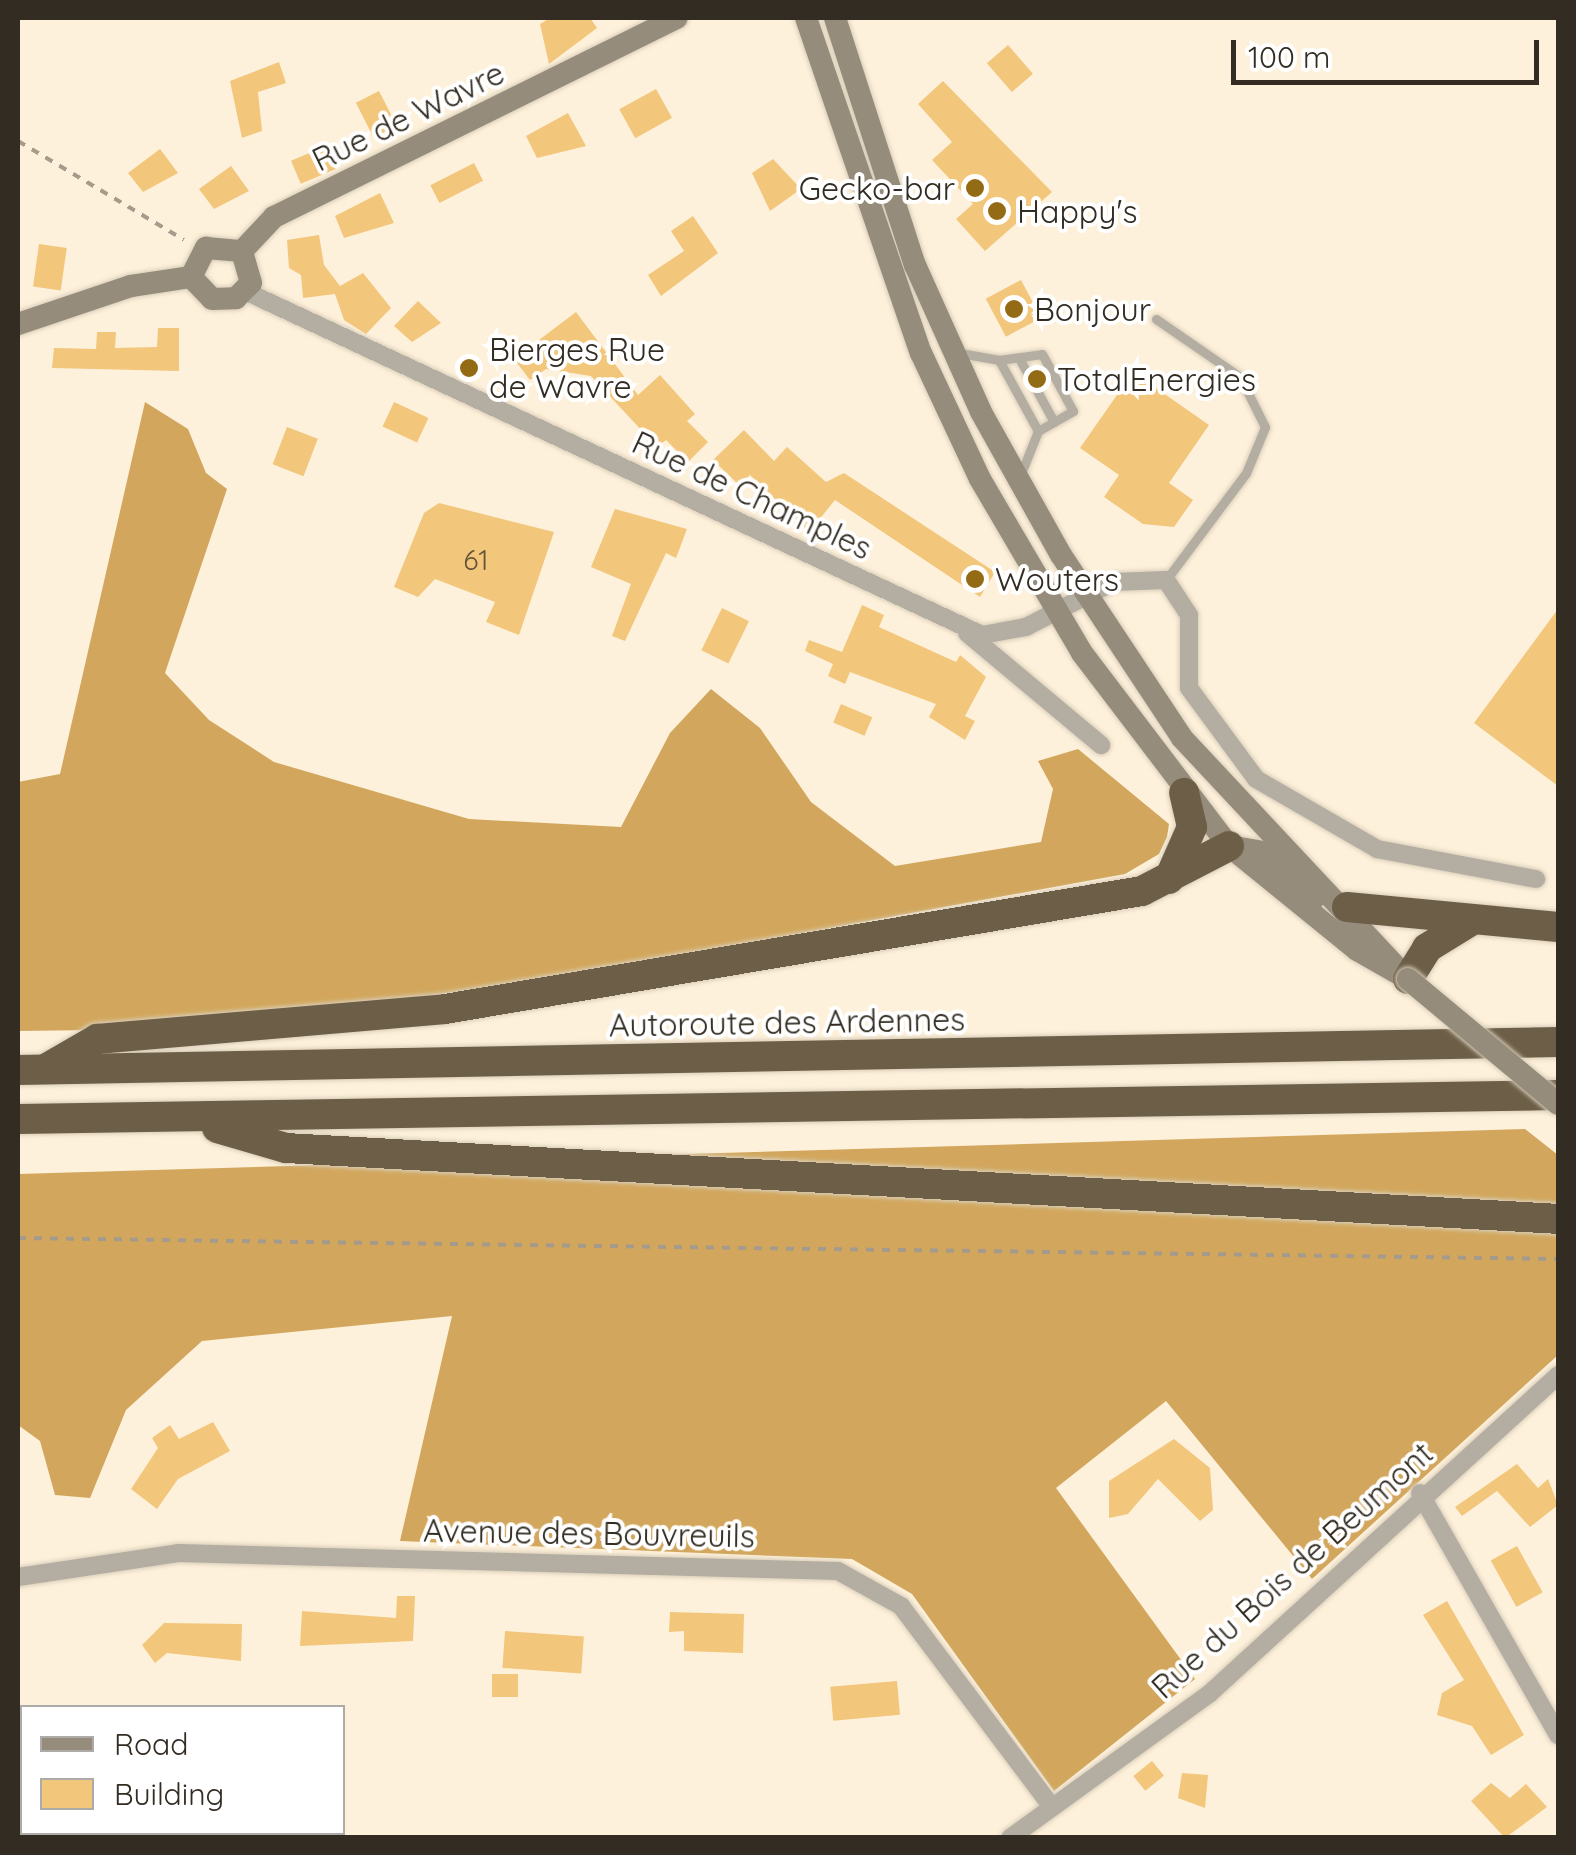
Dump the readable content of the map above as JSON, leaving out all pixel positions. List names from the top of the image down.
{
  "streets": {
    "highway": ["Autoroute des Ardennes"],
    "main road": ["Rue de Wavre", "Rue de Champles"],
    "street": ["Avenue des Bouvreuils", "Rue du Bois de Beumont"]
  },
  "crossings": [
    ["Rue de Wavre", "Rue de Champles"],
    ["Avenue des Bouvreuils", "Rue du Bois de Beumont"]
  ],
  "places": [
    "Gecko-bar",
    "Happy's",
    "Bonjour",
    "Bierges Rue de Wavre",
    "TotalEnergies",
    "Wouters"
  ],
  "house_numbers": ["61"],
  "legend": ["Road", "Building"],
  "scale_bar": "100 m"
}
